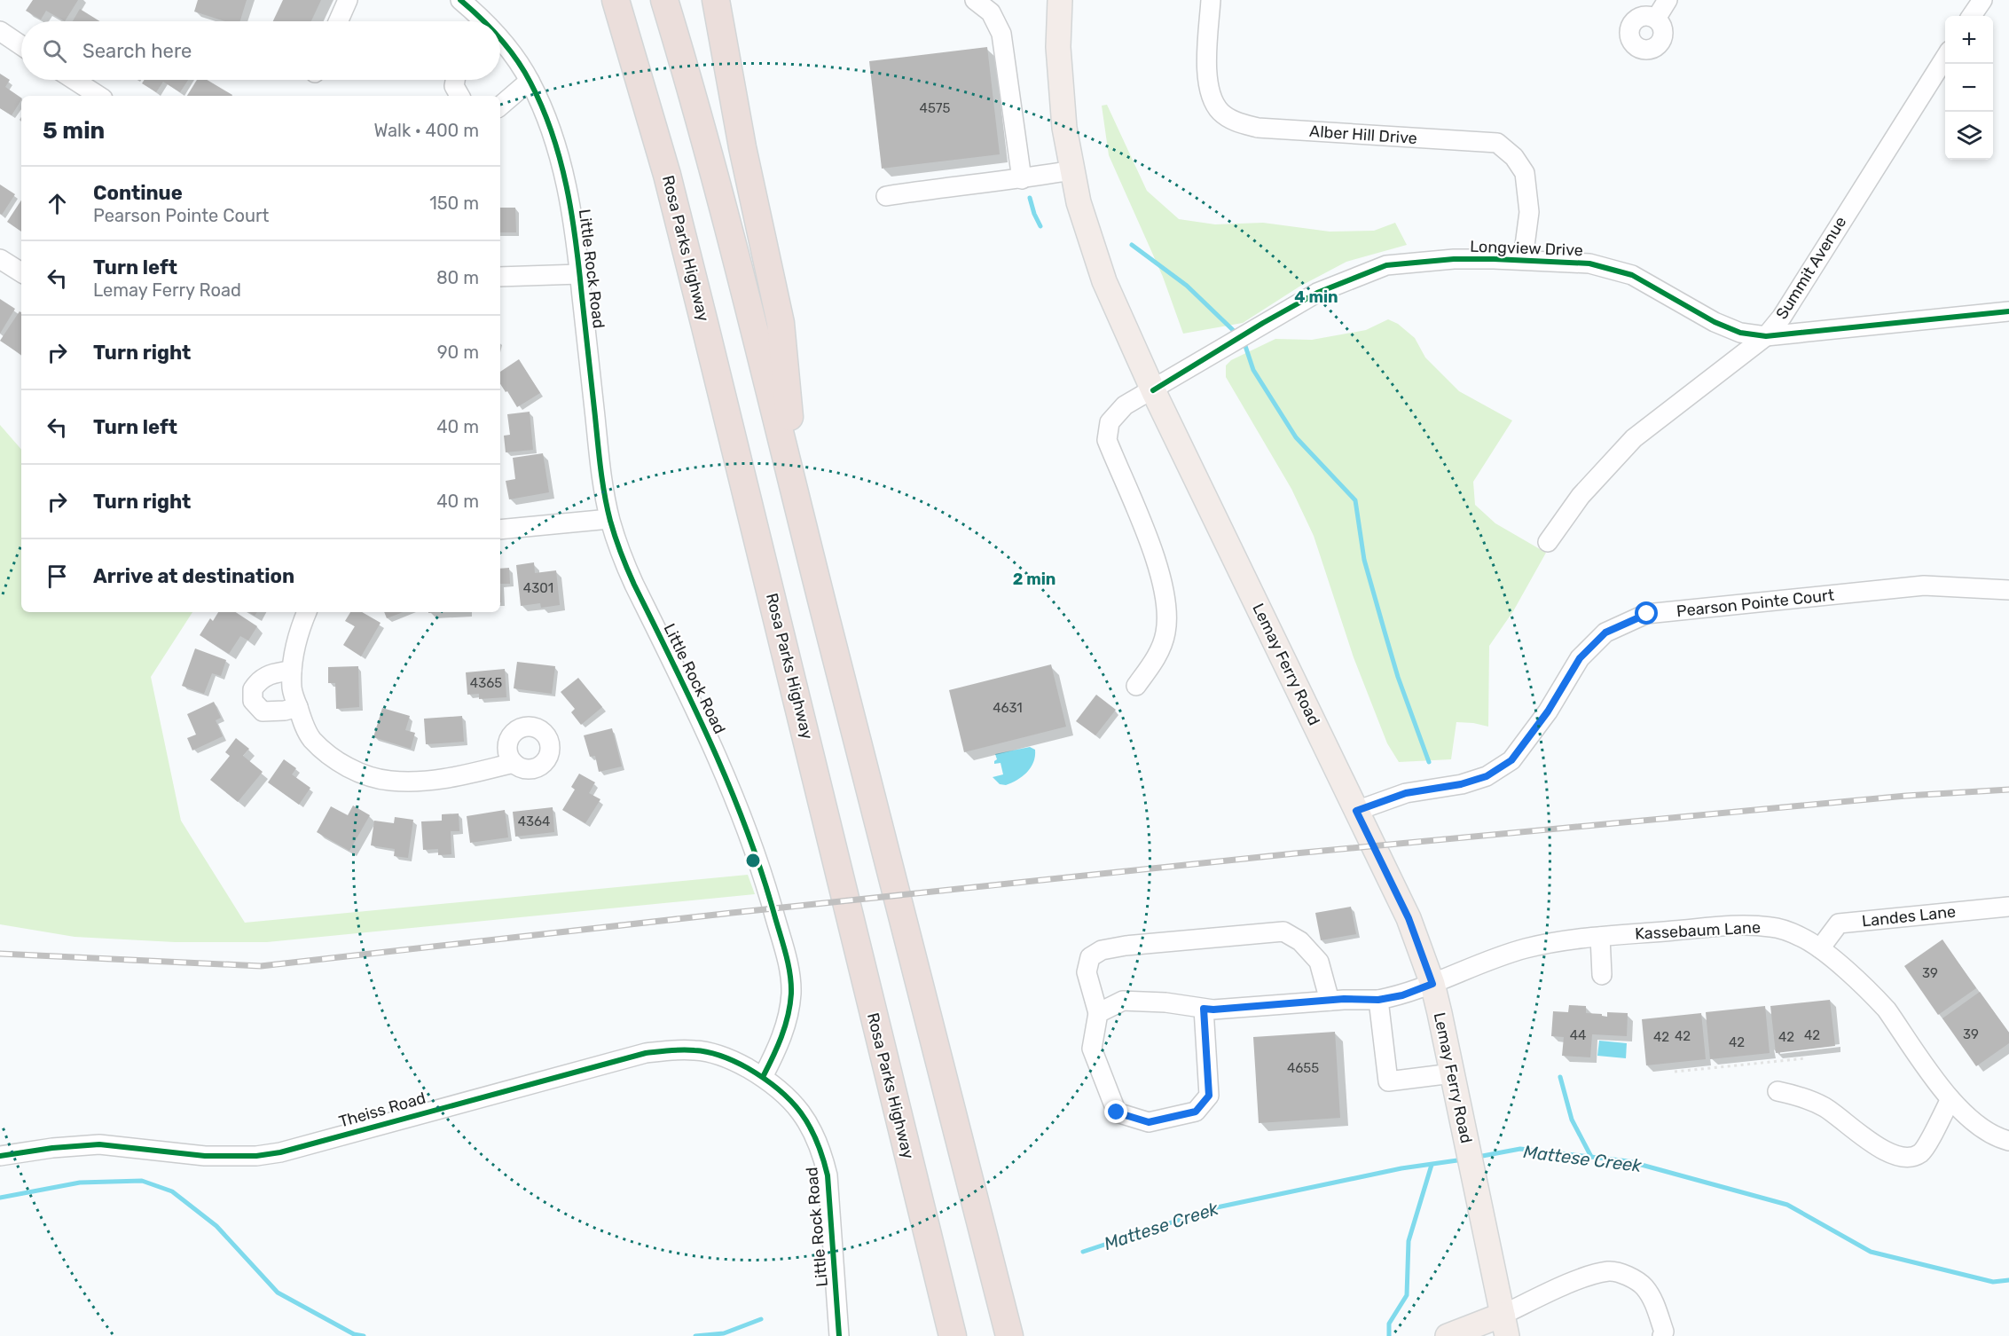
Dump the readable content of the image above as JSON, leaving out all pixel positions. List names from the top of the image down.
{
  "streets": {
    "highway": ["Rosa Parks Highway"],
    "main road": ["Lemay Ferry Road"],
    "street": [
      "Alber Hill Drive",
      "Longview Drive",
      "Summit Avenue",
      "Little Rock Road",
      "Pearson Pointe Court",
      "Landes Lane",
      "Kassebaum Lane",
      "Theiss Road"
    ]
  },
  "crossings": [
    ["Alber Hill Drive", "Longview Drive"],
    ["Longview Drive", "Summit Avenue"],
    ["Longview Drive", "Lemay Ferry Road"],
    ["Little Rock Road", "Theiss Road"],
    ["Pearson Pointe Court", "Lemay Ferry Road"],
    ["Lemay Ferry Road", "Kassebaum Lane"],
    ["Landes Lane", "Kassebaum Lane"]
  ],
  "water": ["Mattese Creek"],
  "house_numbers": [
    "4575",
    "4301",
    "4365",
    "4631",
    "4364",
    "39",
    "39",
    "44",
    "42",
    "42",
    "42",
    "42",
    "42",
    "4655"
  ],
  "page": {
    "map_buttons": ["+", "−"],
    "search": "Search here",
    "heading": ["5 min", "Walk · 400 m"],
    "list": [
      ["Continue", "Pearson Pointe Court", "150 m"],
      ["Turn left", "Lemay Ferry Road", "80 m"],
      ["Turn right", "90 m"],
      ["Turn left", "40 m"],
      ["Turn right", "40 m"],
      "Arrive at destination"
    ]
  },
  "rings": ["4 min", "2 min"]
}
